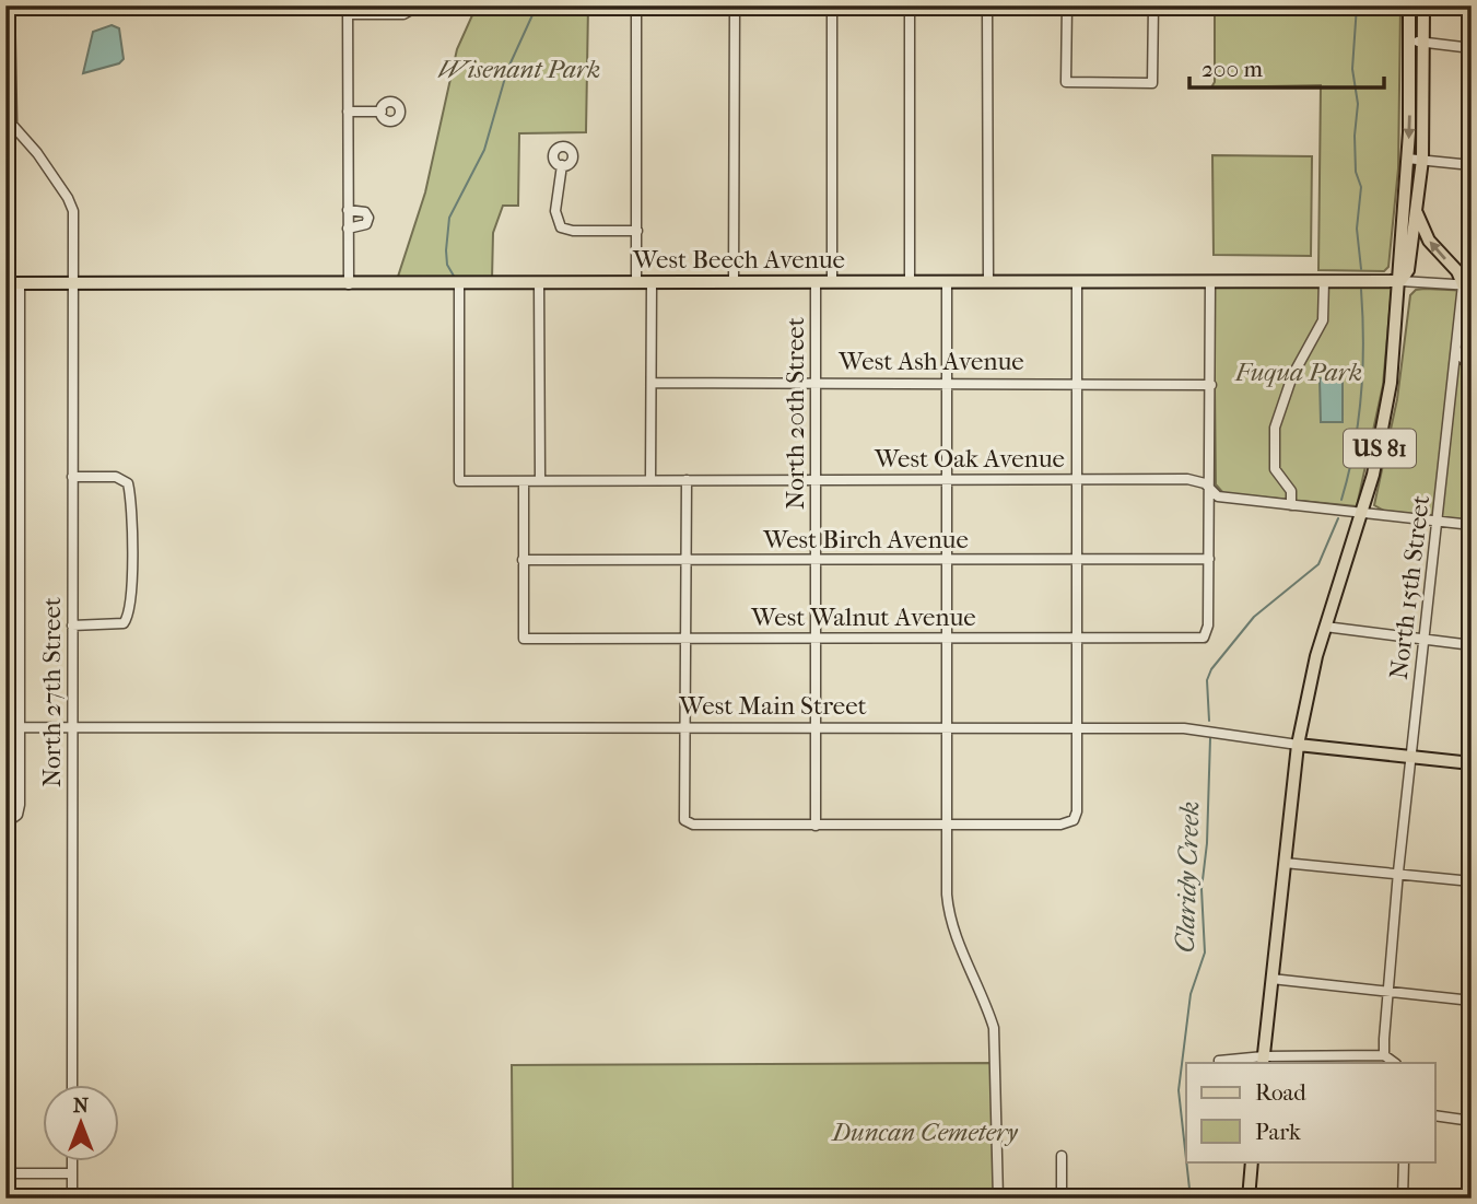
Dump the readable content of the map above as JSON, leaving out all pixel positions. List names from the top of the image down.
{
  "streets": {
    "main road": ["West Beech Avenue", "US 81", "West Main Street"],
    "street": [
      "West Ash Avenue",
      "North 20th Street",
      "West Oak Avenue",
      "West Birch Avenue",
      "North 15th Street",
      "West Walnut Avenue",
      "North 27th Street"
    ]
  },
  "crossings": [
    ["West Beech Avenue", "North 20th Street"],
    ["West Beech Avenue", "US 81"],
    ["West Beech Avenue", "West Oak Avenue"],
    ["West Beech Avenue", "North 15th Street"],
    ["West Beech Avenue", "North 27th Street"],
    ["West Ash Avenue", "North 20th Street"],
    ["North 20th Street", "West Oak Avenue"],
    ["North 20th Street", "West Birch Avenue"],
    ["North 20th Street", "West Walnut Avenue"],
    ["North 20th Street", "West Main Street"],
    ["US 81", "West Oak Avenue"],
    ["US 81", "West Main Street"],
    ["West Oak Avenue", "North 15th Street"],
    ["West Birch Avenue", "West Walnut Avenue"],
    ["North 15th Street", "West Main Street"],
    ["North 27th Street", "West Main Street"]
  ],
  "water": ["Claridy Creek"],
  "parks": ["Wisenant Park", "Fuqua Park", "Duncan Cemetery"],
  "legend": ["Road", "Park"],
  "scale_bar": "200 m",
  "north": "top"
}
